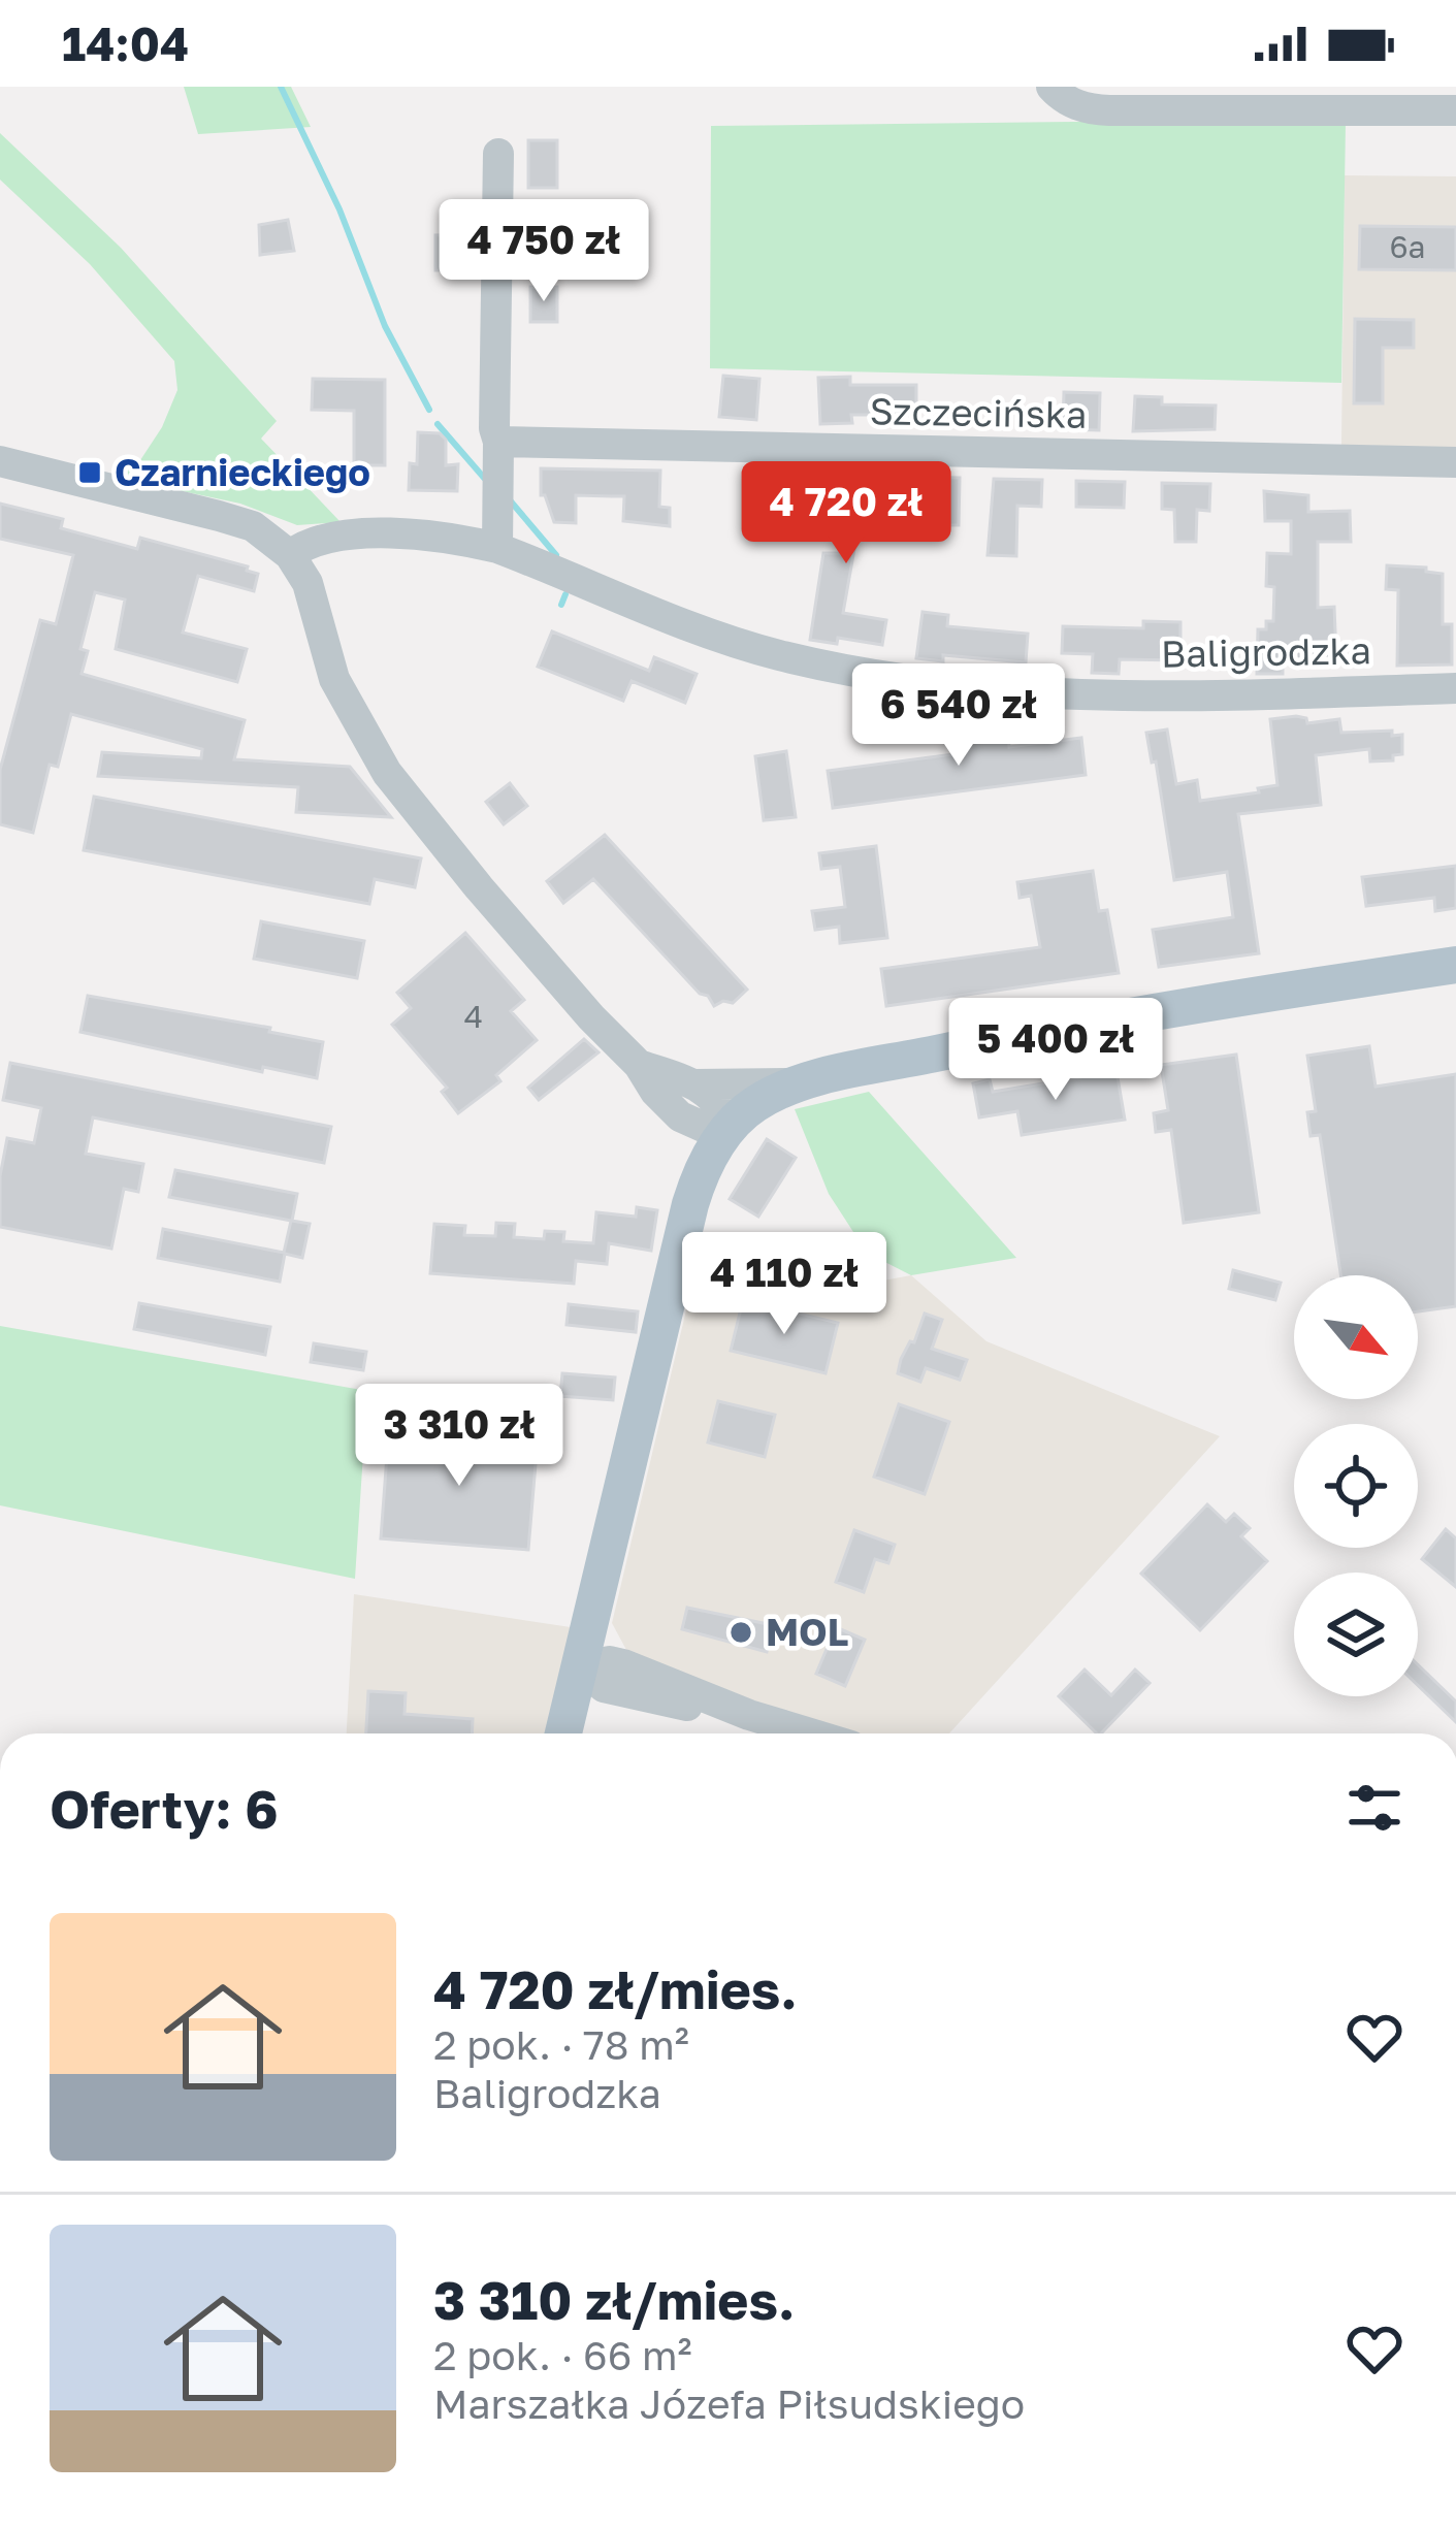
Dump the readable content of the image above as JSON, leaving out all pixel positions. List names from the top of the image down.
{
  "streets": {
    "street": ["Szczecińska", "Baligrodzka"]
  },
  "places": {
    "transit": ["Czarnieckiego"],
    "other": ["MOL"]
  },
  "house_numbers": ["6a", "4"],
  "north": "bottom right",
  "page": {
    "status": "14:04",
    "price": [
      "4 750 zł",
      "4 720 zł",
      "6 540 zł",
      "5 400 zł",
      "4 110 zł",
      "3 310 zł"
    ],
    "heading": "Oferty: 6",
    "list": [
      {
        "name": "4 720 zł/mies.",
        "note": "2 pok. · 78 m² · Baligrodzka"
      },
      {
        "name": "3 310 zł/mies.",
        "note": "2 pok. · 66 m² · Marszałka Józefa Piłsudskiego"
      }
    ]
  }
}
